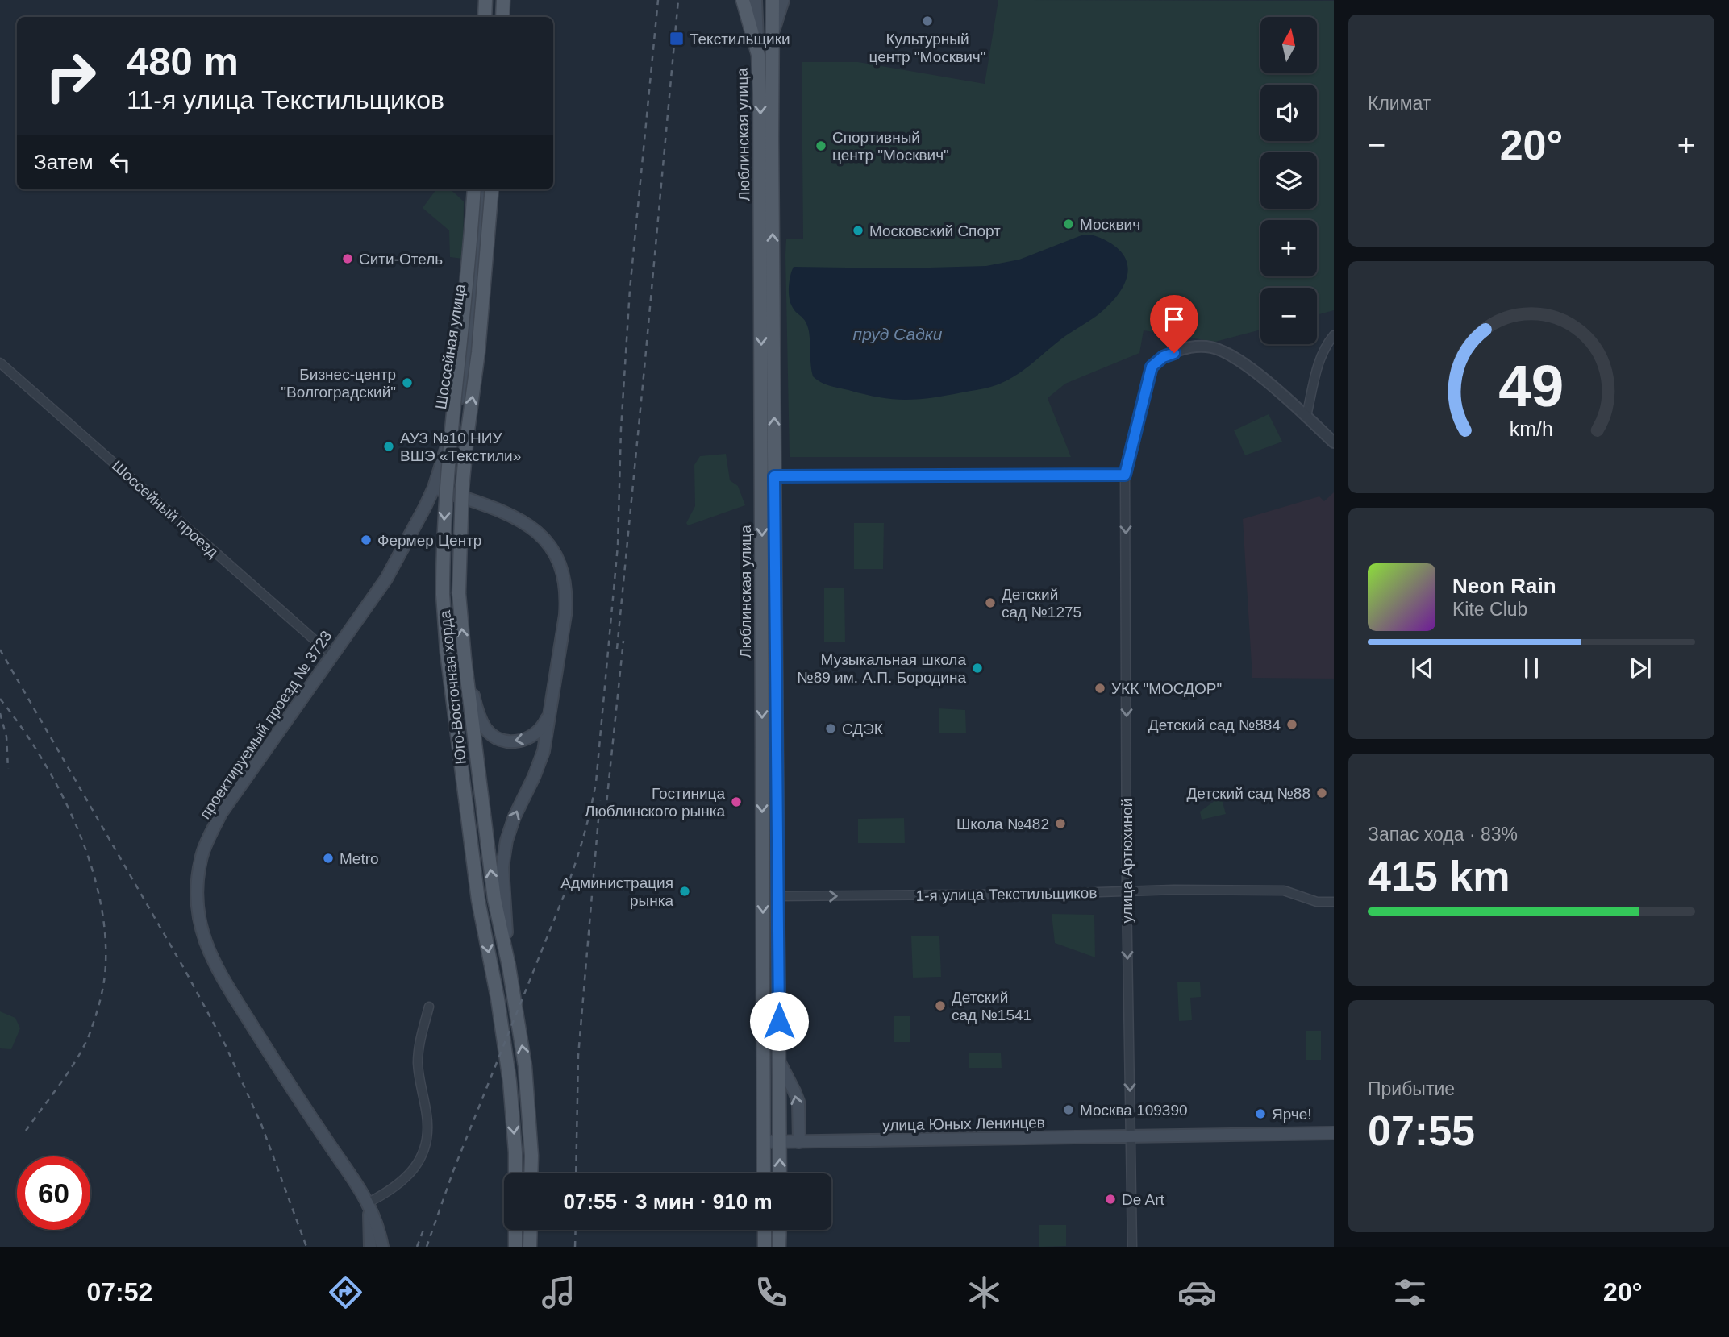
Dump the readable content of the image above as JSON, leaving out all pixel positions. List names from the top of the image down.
{
  "streets": {
    "main road": [
      "Люблинская улица",
      "Шоссейная улица",
      "Юго-Восточная хорда",
      "проектируемый проезд № 3723",
      "улица Юных Ленинцев"
    ],
    "street": ["Шоссейный проезд", "улица Артюхиной", "1-я улица Текстильщиков"]
  },
  "crossings": [
    ["Люблинская улица", "1-я улица Текстильщиков"],
    ["Люблинская улица", "улица Юных Ленинцев"],
    ["Шоссейная улица", "проектируемый проезд № 3723"],
    ["Шоссейный проезд", "проектируемый проезд № 3723"],
    ["улица Артюхиной", "1-я улица Текстильщиков"],
    ["улица Артюхиной", "улица Юных Ленинцев"]
  ],
  "one_way": ["улица Артюхиной", "1-я улица Текстильщиков"],
  "water": ["пруд Садки"],
  "places": {
    "other": [
      "Культурный центр \"Москвич\"",
      "Спортивный центр \"Москвич\"",
      "Москвич",
      "Московский Спорт",
      "Сити-Отель",
      "Бизнес-центр \"Волгоградский\"",
      "АУЗ №10 НИУ ВШЭ «Текстили»",
      "Фермер Центр",
      "Детский сад №1275",
      "Музыкальная школа №89 им. А.П. Бородина",
      "УКК \"МОСДОР\"",
      "Детский сад №884",
      "СДЭК",
      "Детский сад №88",
      "Гостиница Люблинского рынка",
      "Школа №482",
      "Metro",
      "Администрация рынка",
      "Детский сад №1541",
      "Москва 109390",
      "Ярче!",
      "De Art"
    ],
    "transit": ["Текстильщики"]
  },
  "north": "top",
  "page": {
    "tile": [
      "Климат",
      ["Запас хода · 83%", "415 km"],
      ["Прибытие", "07:55"]
    ],
    "map_buttons": ["+", "−"],
    "turn": ["480 m", "11-я улица Текстильщиков"],
    "heat": ["−", "20°", "+"],
    "then": "Затем",
    "song": ["Neon Rain", "Kite Club"],
    "limit": "60",
    "trip": "07:55 · 3 мин · 910 m",
    "tabs": ["07:52", "20°"],
    "gauge": ["49", "km/h"]
  }
}
